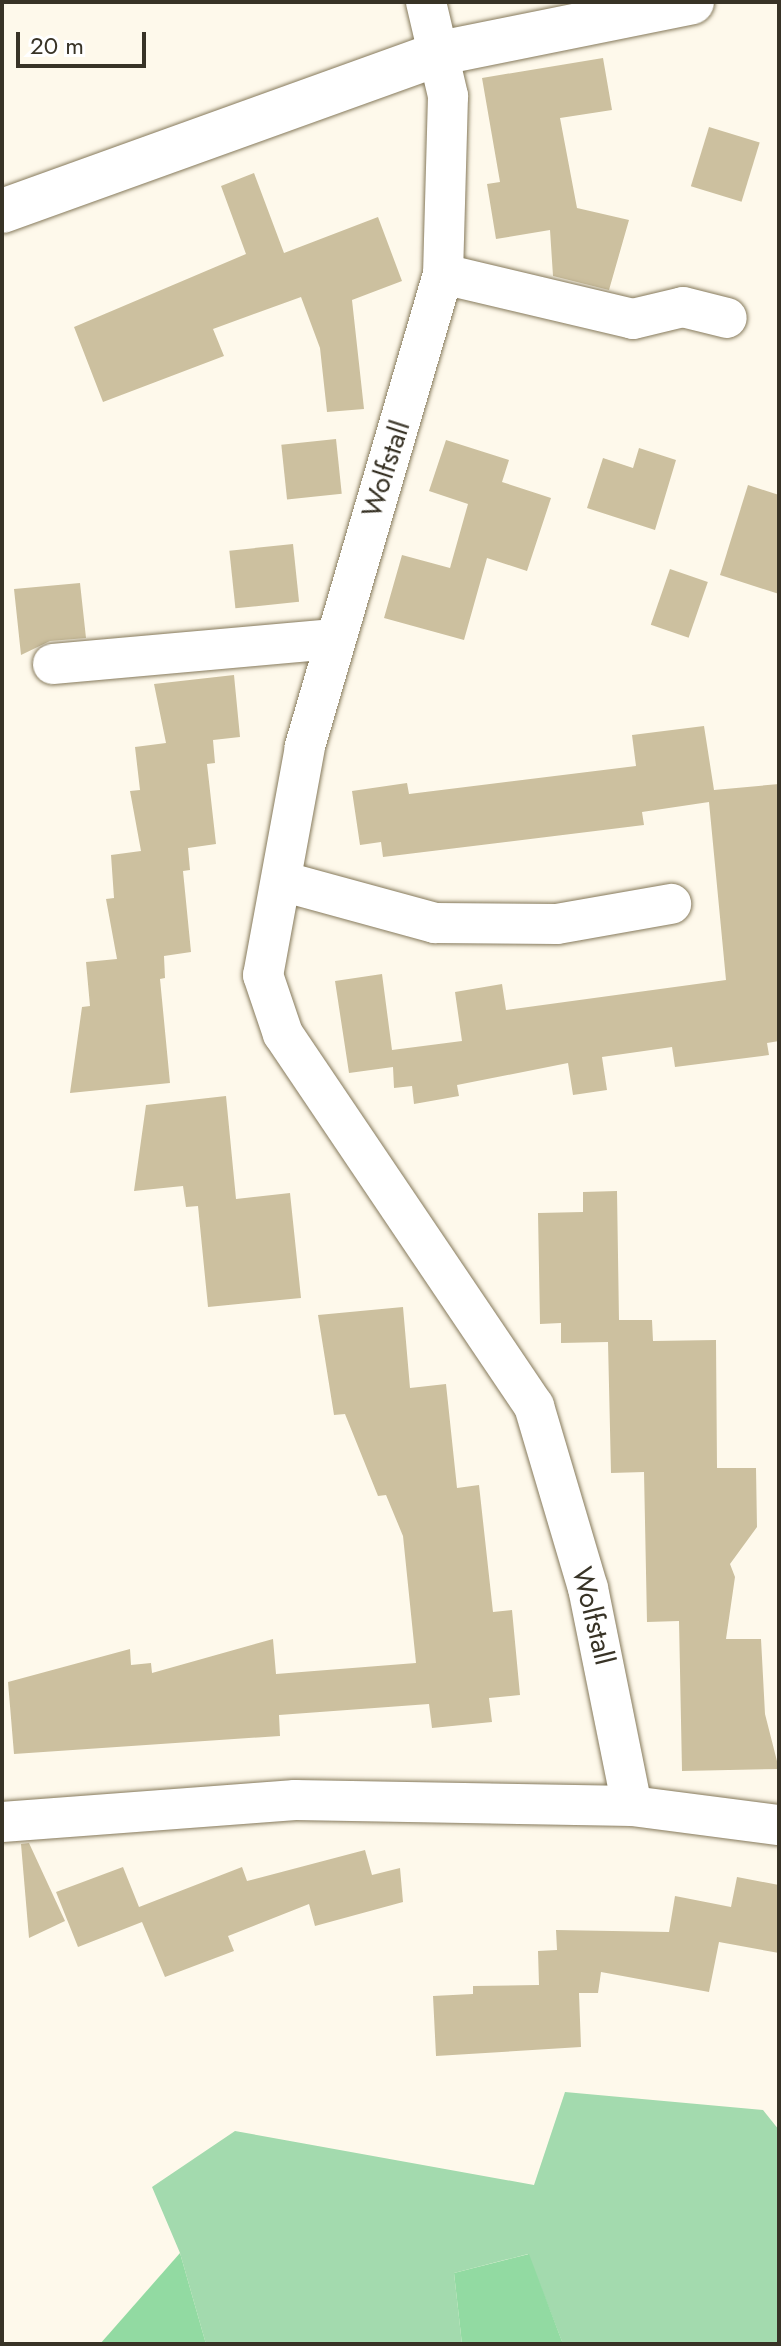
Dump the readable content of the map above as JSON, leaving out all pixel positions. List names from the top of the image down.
{
  "streets": {
    "street": ["Wolfstall"]
  },
  "scale_bar": "20 m"
}
